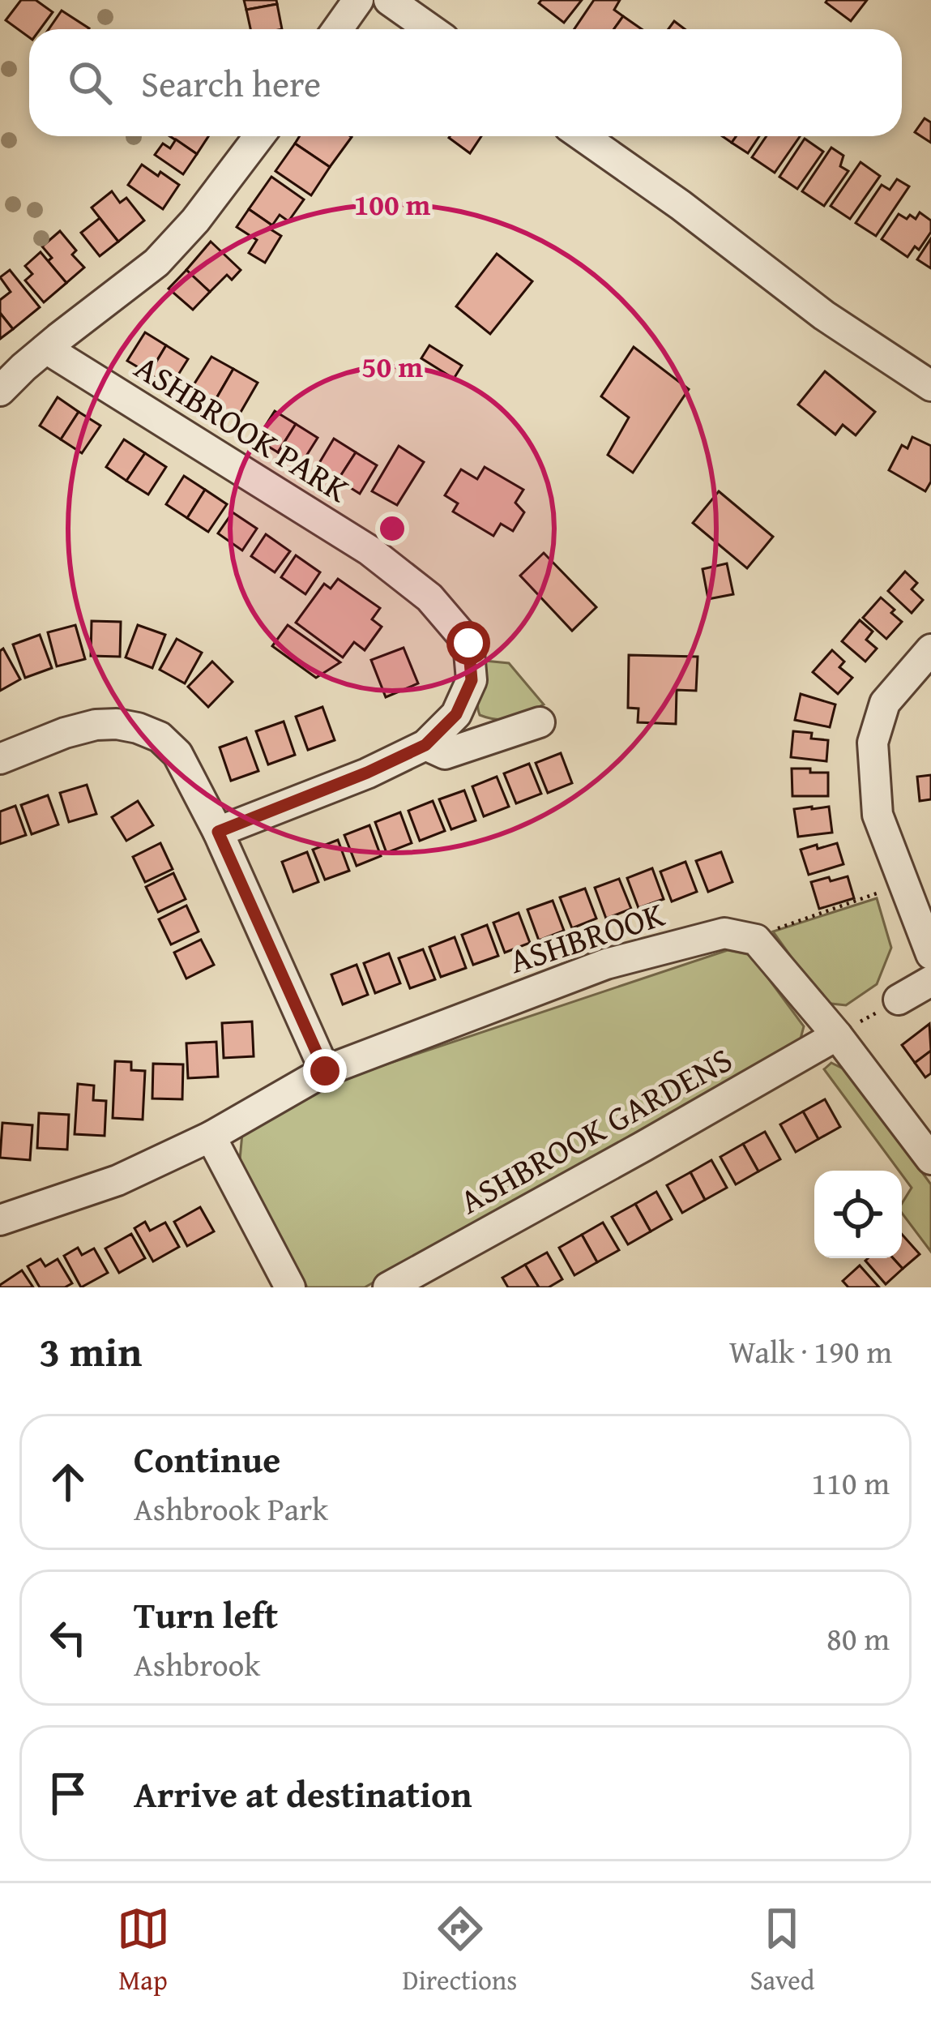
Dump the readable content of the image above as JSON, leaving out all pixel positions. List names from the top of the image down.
{
  "streets": {
    "street": ["ASHBROOK PARK", "ASHBROOK", "ASHBROOK GARDENS"]
  },
  "page": {
    "search": "Search here",
    "heading": ["3 min", "Walk · 190 m"],
    "list": [
      ["Continue", "Ashbrook Park", "110 m"],
      ["Turn left", "Ashbrook", "80 m"],
      "Arrive at destination"
    ],
    "nav": ["Map", "Directions", "Saved"]
  },
  "rings": ["100 m", "50 m"]
}
